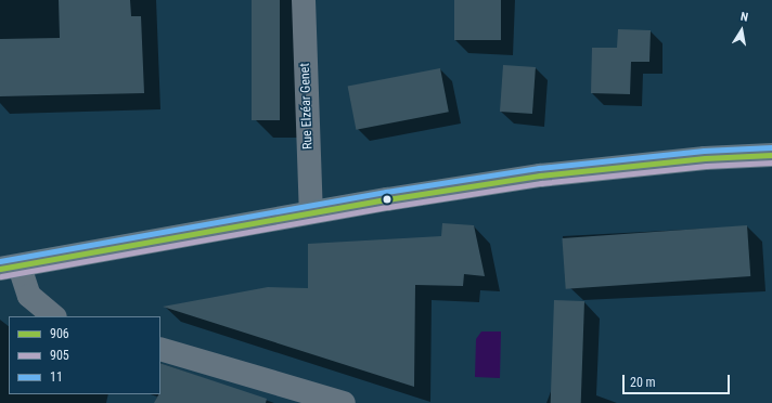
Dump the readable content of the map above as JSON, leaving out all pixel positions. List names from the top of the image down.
{
  "streets": {
    "street": ["Rue Elzéar Genet"]
  },
  "lines": ["transit line 11", "transit line 906", "transit line 905"],
  "legend": ["906", "905", "11"],
  "scale_bar": "20 m",
  "north": "top"
}
